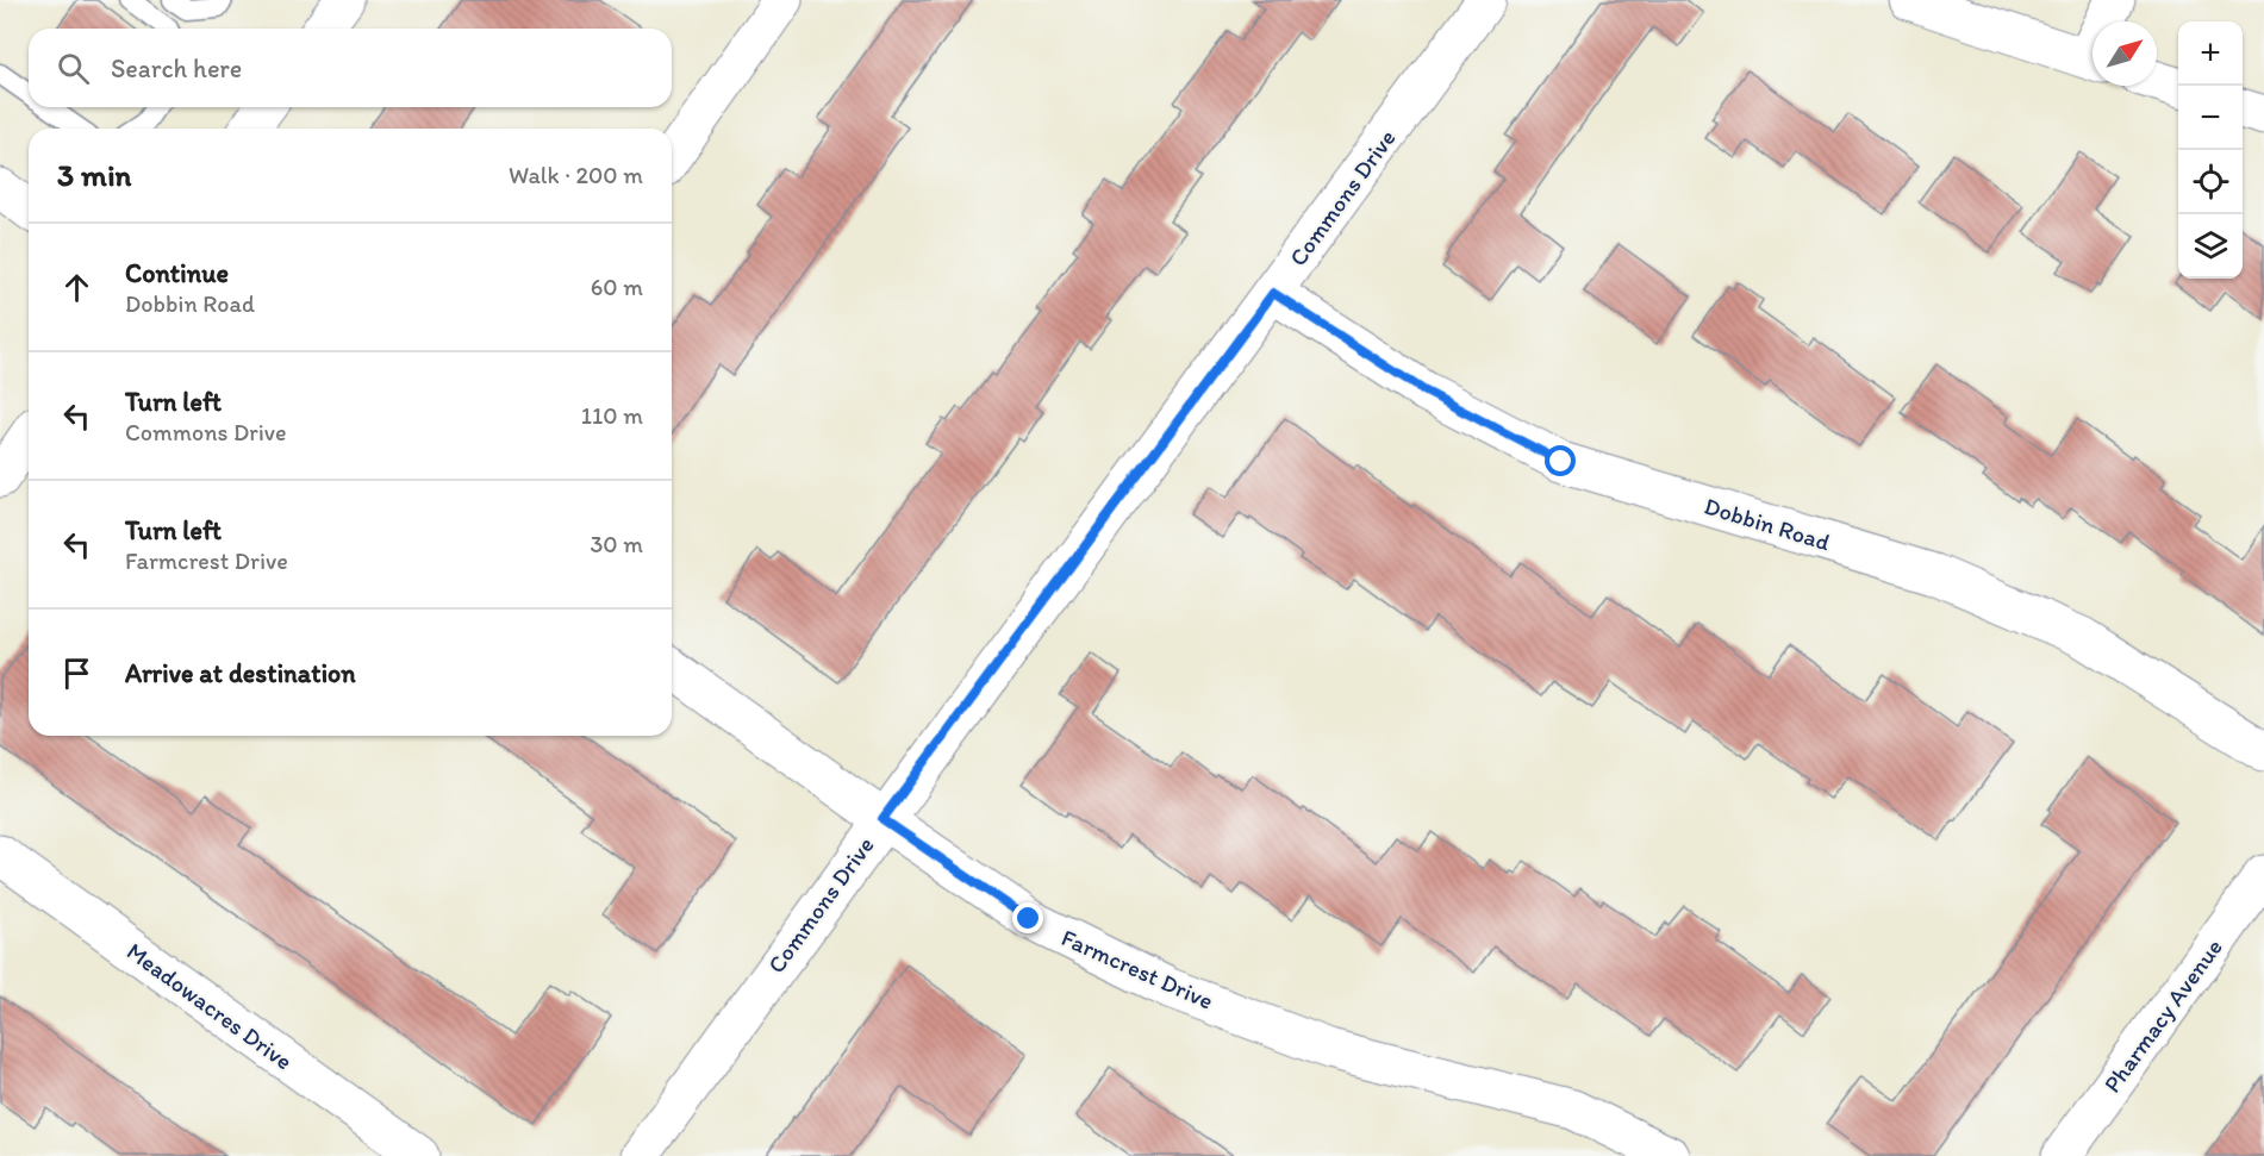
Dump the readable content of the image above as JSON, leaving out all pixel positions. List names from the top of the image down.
{
  "streets": {
    "street": [
      "Commons Drive",
      "Dobbin Road",
      "Farmcrest Drive",
      "Meadowacres Drive",
      "Pharmacy Avenue"
    ]
  },
  "crossings": [
    ["Commons Drive", "Dobbin Road"],
    ["Commons Drive", "Farmcrest Drive"]
  ],
  "north": "top right",
  "page": {
    "map_buttons": ["+", "−"],
    "search": "Search here",
    "heading": ["3 min", "Walk · 200 m"],
    "list": [
      ["Continue", "Dobbin Road", "60 m"],
      ["Turn left", "Commons Drive", "110 m"],
      ["Turn left", "Farmcrest Drive", "30 m"],
      "Arrive at destination"
    ]
  }
}
